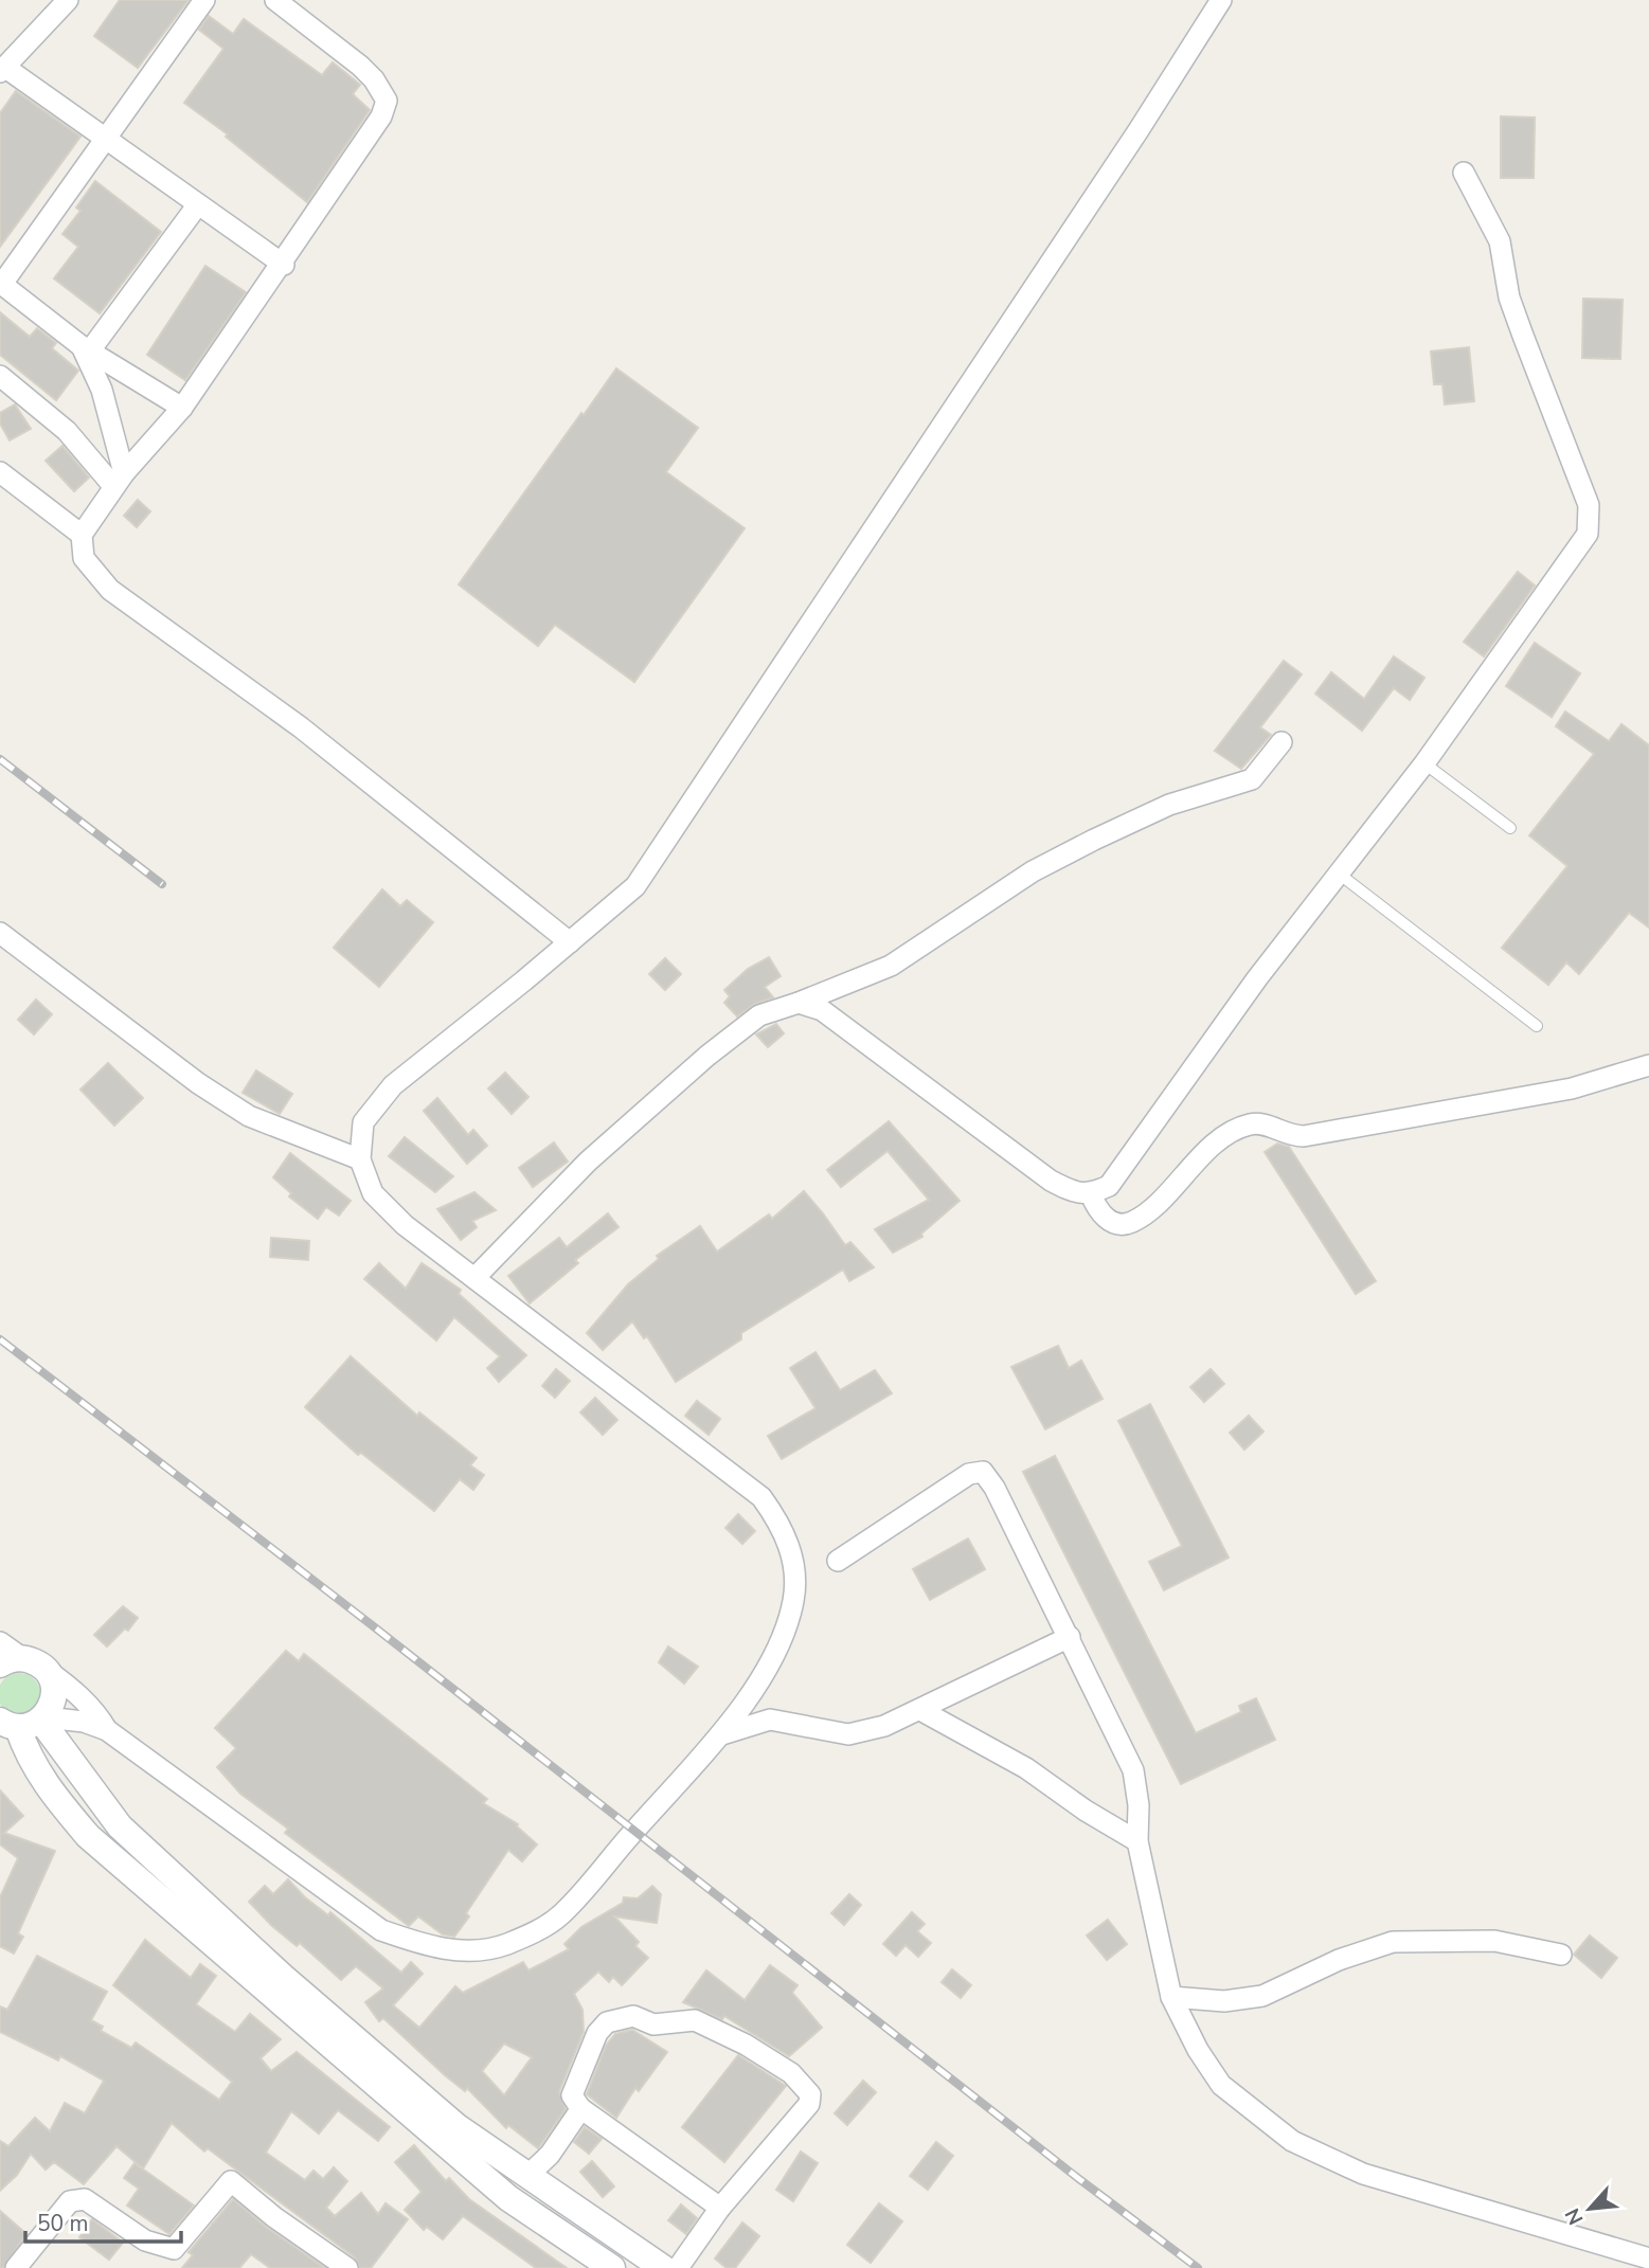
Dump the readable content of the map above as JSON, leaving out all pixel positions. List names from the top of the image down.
{
  "scale_bar": "50 m",
  "north": "bottom left"
}
